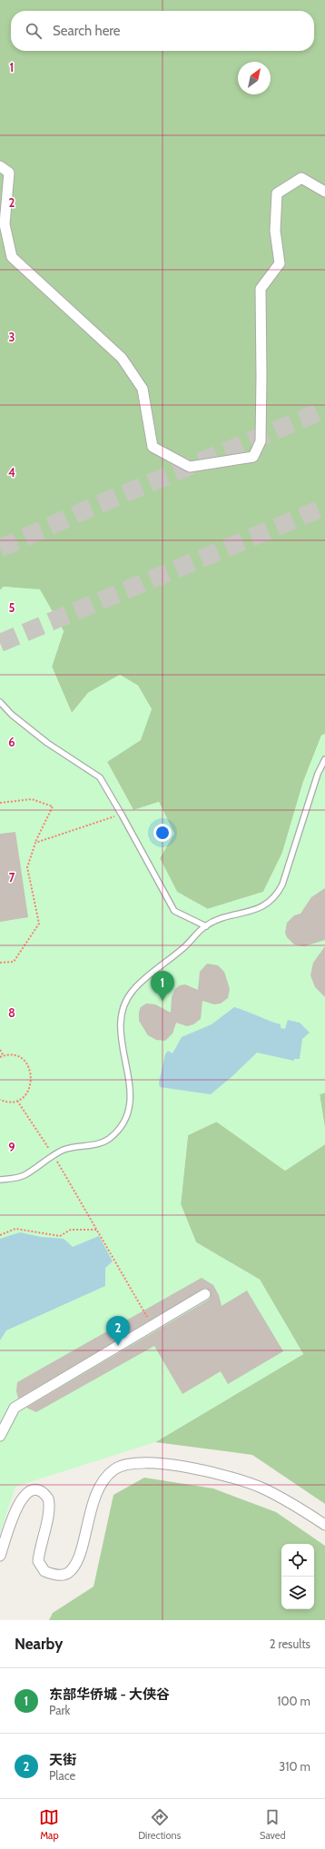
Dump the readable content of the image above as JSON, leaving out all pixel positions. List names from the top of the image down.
{
  "north": "top right",
  "page": {
    "search": "Search here",
    "pins": ["1", "2"],
    "heading": ["Nearby", "2 results"],
    "list": [
      {
        "mark": "1",
        "name": "东部华侨城 - 大侠谷",
        "note": "Park",
        "value": "100 m"
      },
      {
        "mark": "2",
        "name": "天街",
        "note": "Place",
        "value": "310 m"
      }
    ],
    "nav": ["Map", "Directions", "Saved"]
  },
  "grid": {
    "rows": [
      "1",
      "2",
      "3",
      "4",
      "5",
      "6",
      "7",
      "8",
      "9"
    ]
  }
}
